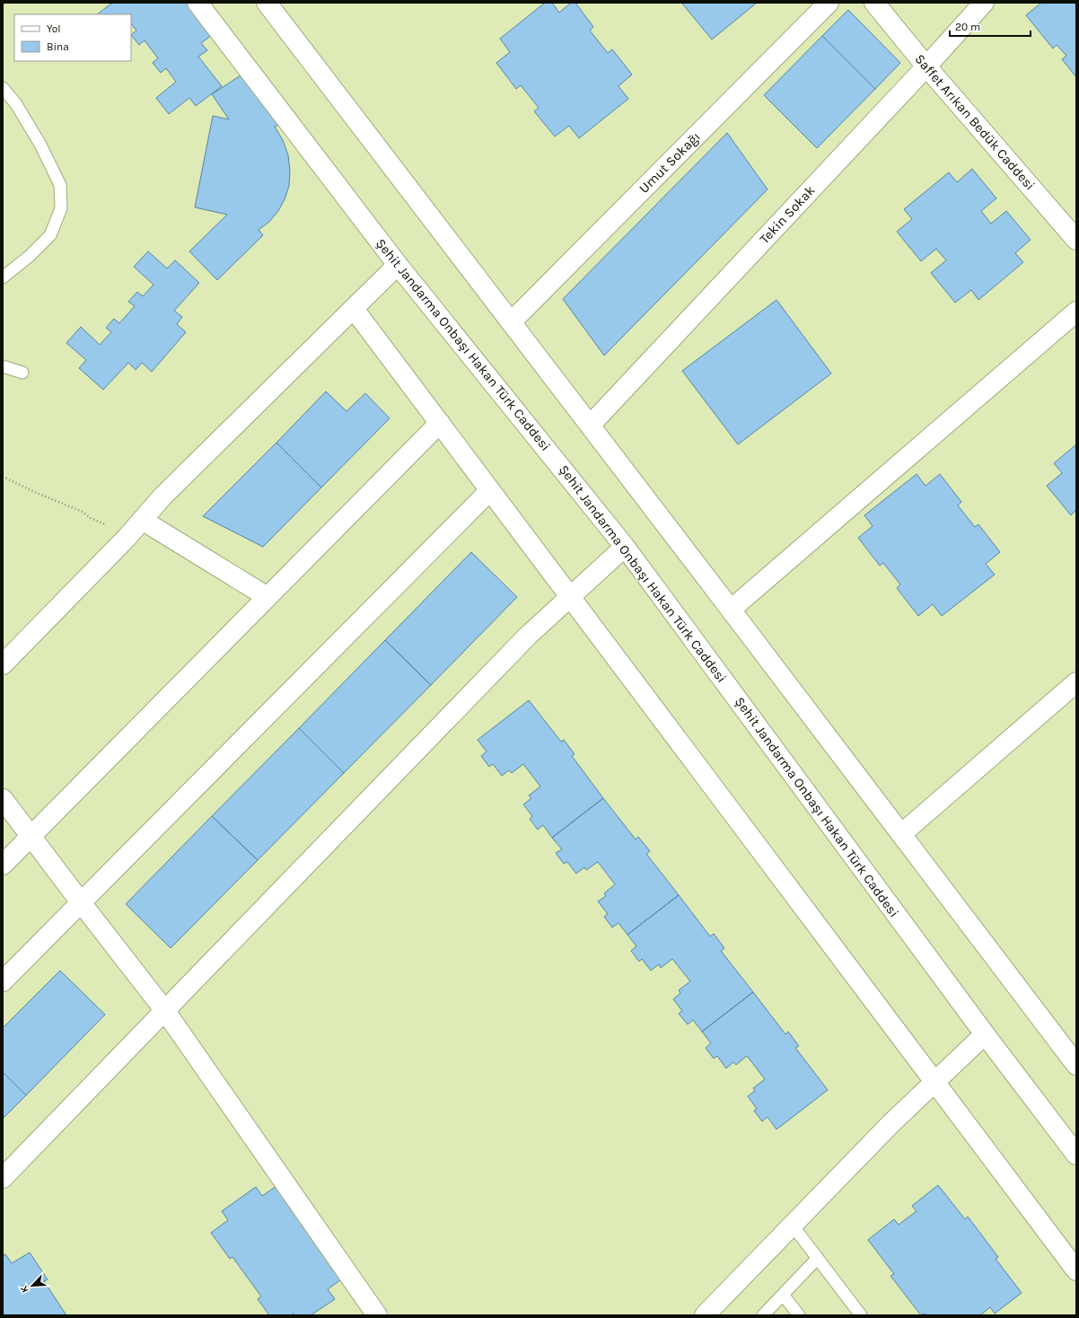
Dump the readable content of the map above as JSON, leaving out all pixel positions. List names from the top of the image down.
{
  "streets": {
    "street": [
      "Saffet Arıkan Bedük Caddesi",
      "Umut Sokağı",
      "Tekin Sokak",
      "Şehit Jandarma Onbaşı Hakan Türk Caddesi"
    ]
  },
  "crossings": [
    ["Saffet Arıkan Bedük Caddesi", "Tekin Sokak"]
  ],
  "legend": ["Yol", "Bina"],
  "scale_bar": "20 m",
  "north": "bottom left"
}
